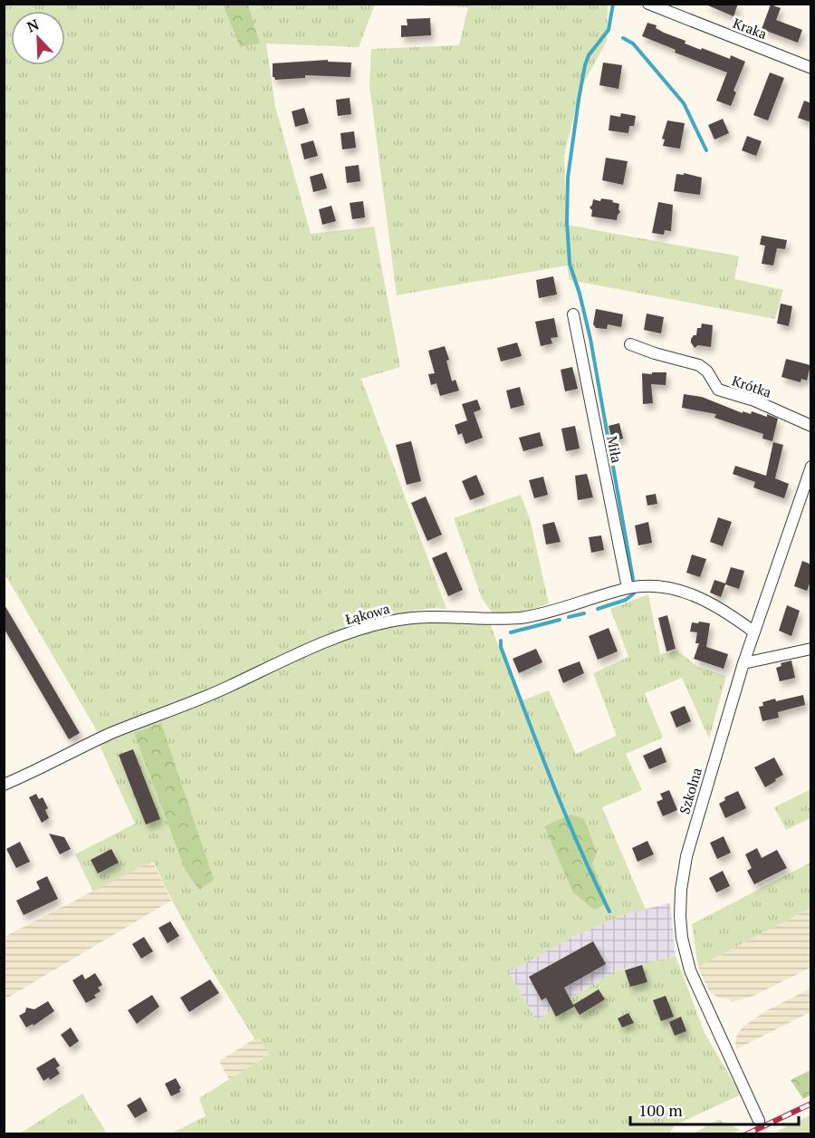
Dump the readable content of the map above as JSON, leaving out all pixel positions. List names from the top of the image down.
{
  "streets": {
    "street": [
      "Kraka",
      "Krótka",
      "Miła",
      "Łąkowa",
      "Szkolna"
    ]
  },
  "crossings": [
    ["Miła", "Łąkowa"],
    ["Łąkowa", "Szkolna"]
  ],
  "scale_bar": "100 m",
  "north": "top left"
}
